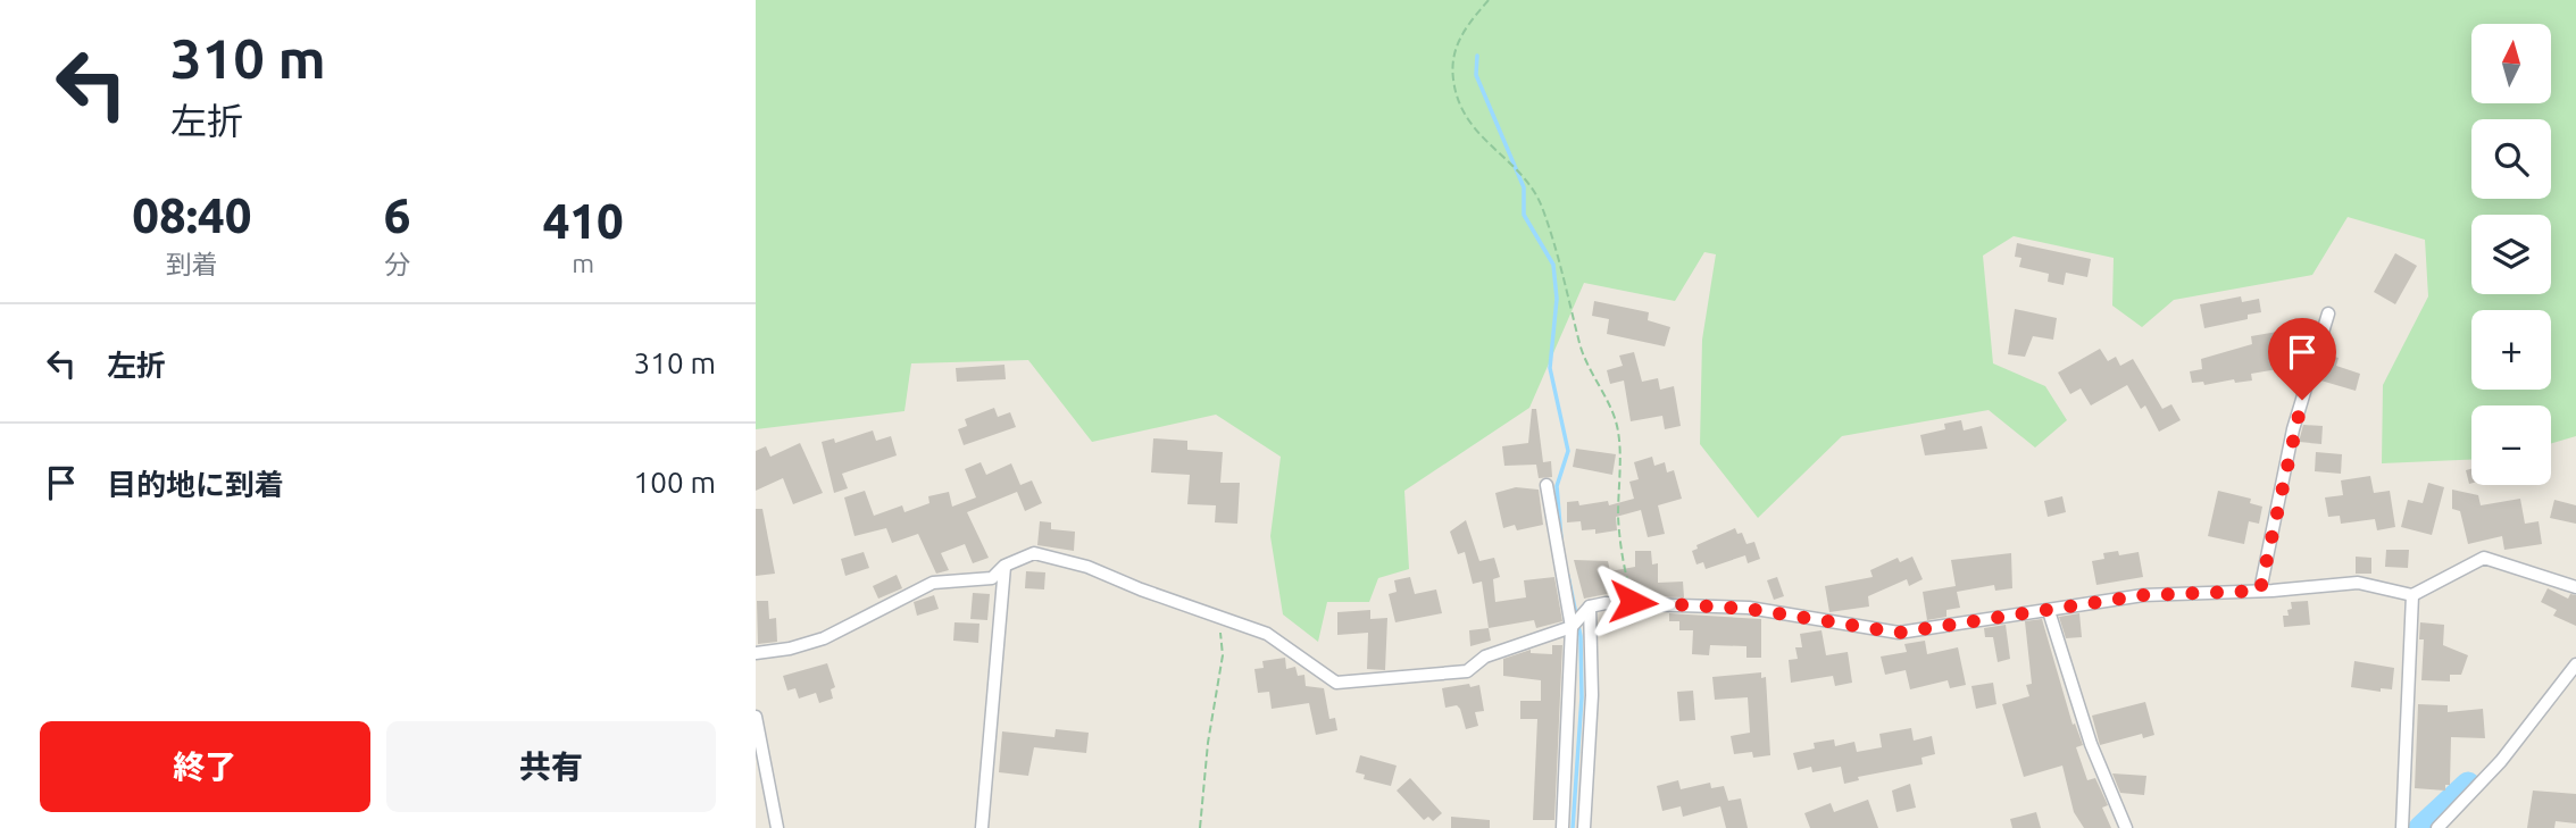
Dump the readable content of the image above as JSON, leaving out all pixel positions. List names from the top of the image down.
{
  "north": "top",
  "page": {
    "turn": ["310 m", "左折"],
    "map_buttons": ["+", "−"],
    "eta": [
      "08:40",
      "到着",
      "6",
      "分",
      "410",
      "m"
    ],
    "list": [
      {
        "name": "左折",
        "value": "310 m"
      },
      {
        "name": "目的地に到着",
        "value": "100 m"
      }
    ],
    "buttons": ["終了", "共有"]
  }
}
